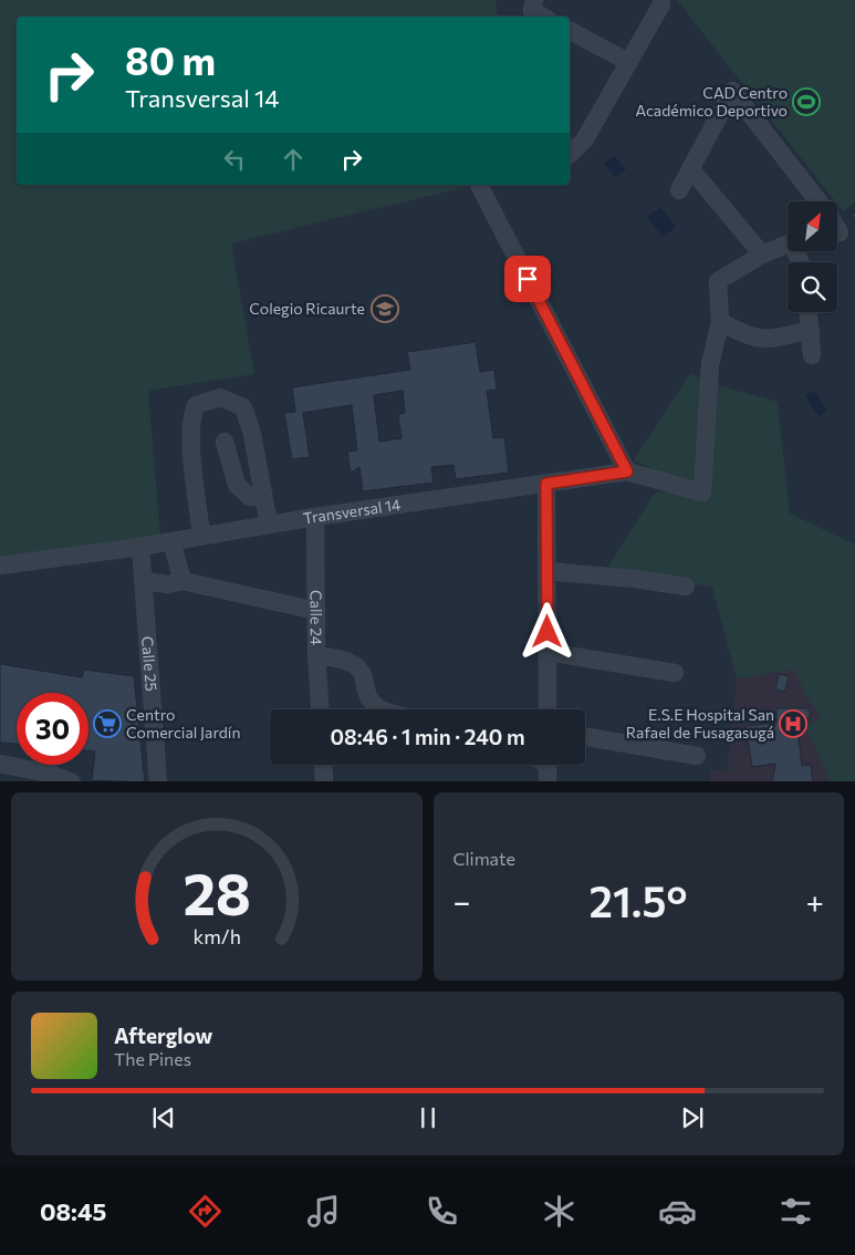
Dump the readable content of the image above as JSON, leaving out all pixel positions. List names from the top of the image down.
{
  "streets": {
    "street": ["Transversal 14", "Calle 24", "Calle 25"]
  },
  "crossings": [
    ["Transversal 14", "Calle 24"],
    ["Transversal 14", "Calle 25"]
  ],
  "places": {
    "sports": ["CAD Centro Académico Deportivo"],
    "school or university": ["Colegio Ricaurte"],
    "supermarket": ["Centro Comercial Jardín"],
    "hospital": ["E.S.E Hospital San Rafael de Fusagasugá"]
  },
  "north": "top right",
  "page": {
    "turn": ["80 m", "Transversal 14"],
    "limit": "30",
    "trip": "08:46 · 1 min · 240 m",
    "tile": "Climate",
    "heat": ["−", "21.5°", "+"],
    "song": ["Afterglow", "The Pines"],
    "tabs": "08:45",
    "gauge": ["28", "km/h"]
  }
}
